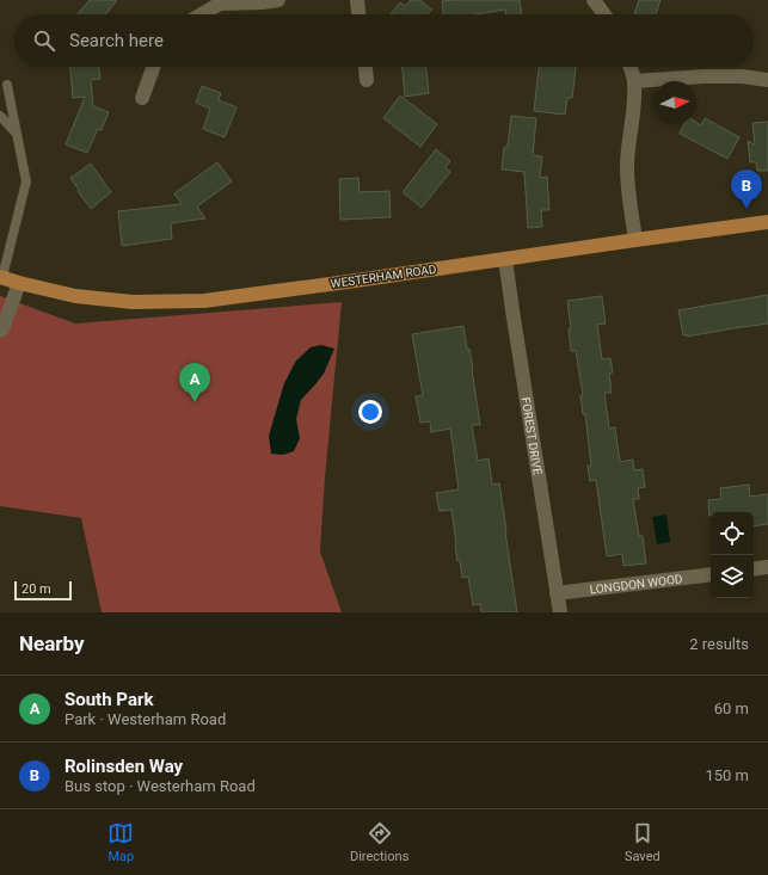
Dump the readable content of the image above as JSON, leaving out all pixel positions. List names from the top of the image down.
{
  "streets": {
    "main road": ["WESTERHAM ROAD"],
    "street": ["FOREST DRIVE", "LONGDON WOOD"]
  },
  "crossings": [
    ["WESTERHAM ROAD", "FOREST DRIVE"],
    ["FOREST DRIVE", "LONGDON WOOD"]
  ],
  "scale_bar": "20 m",
  "north": "right",
  "page": {
    "search": "Search here",
    "pins": ["B", "A"],
    "scale": "20 m",
    "heading": ["Nearby", "2 results"],
    "list": [
      {
        "mark": "A",
        "name": "South Park",
        "note": "Park · Westerham Road",
        "value": "60 m"
      },
      {
        "mark": "B",
        "name": "Rolinsden Way",
        "note": "Bus stop · Westerham Road",
        "value": "150 m"
      }
    ],
    "nav": ["Map", "Directions", "Saved"]
  }
}
